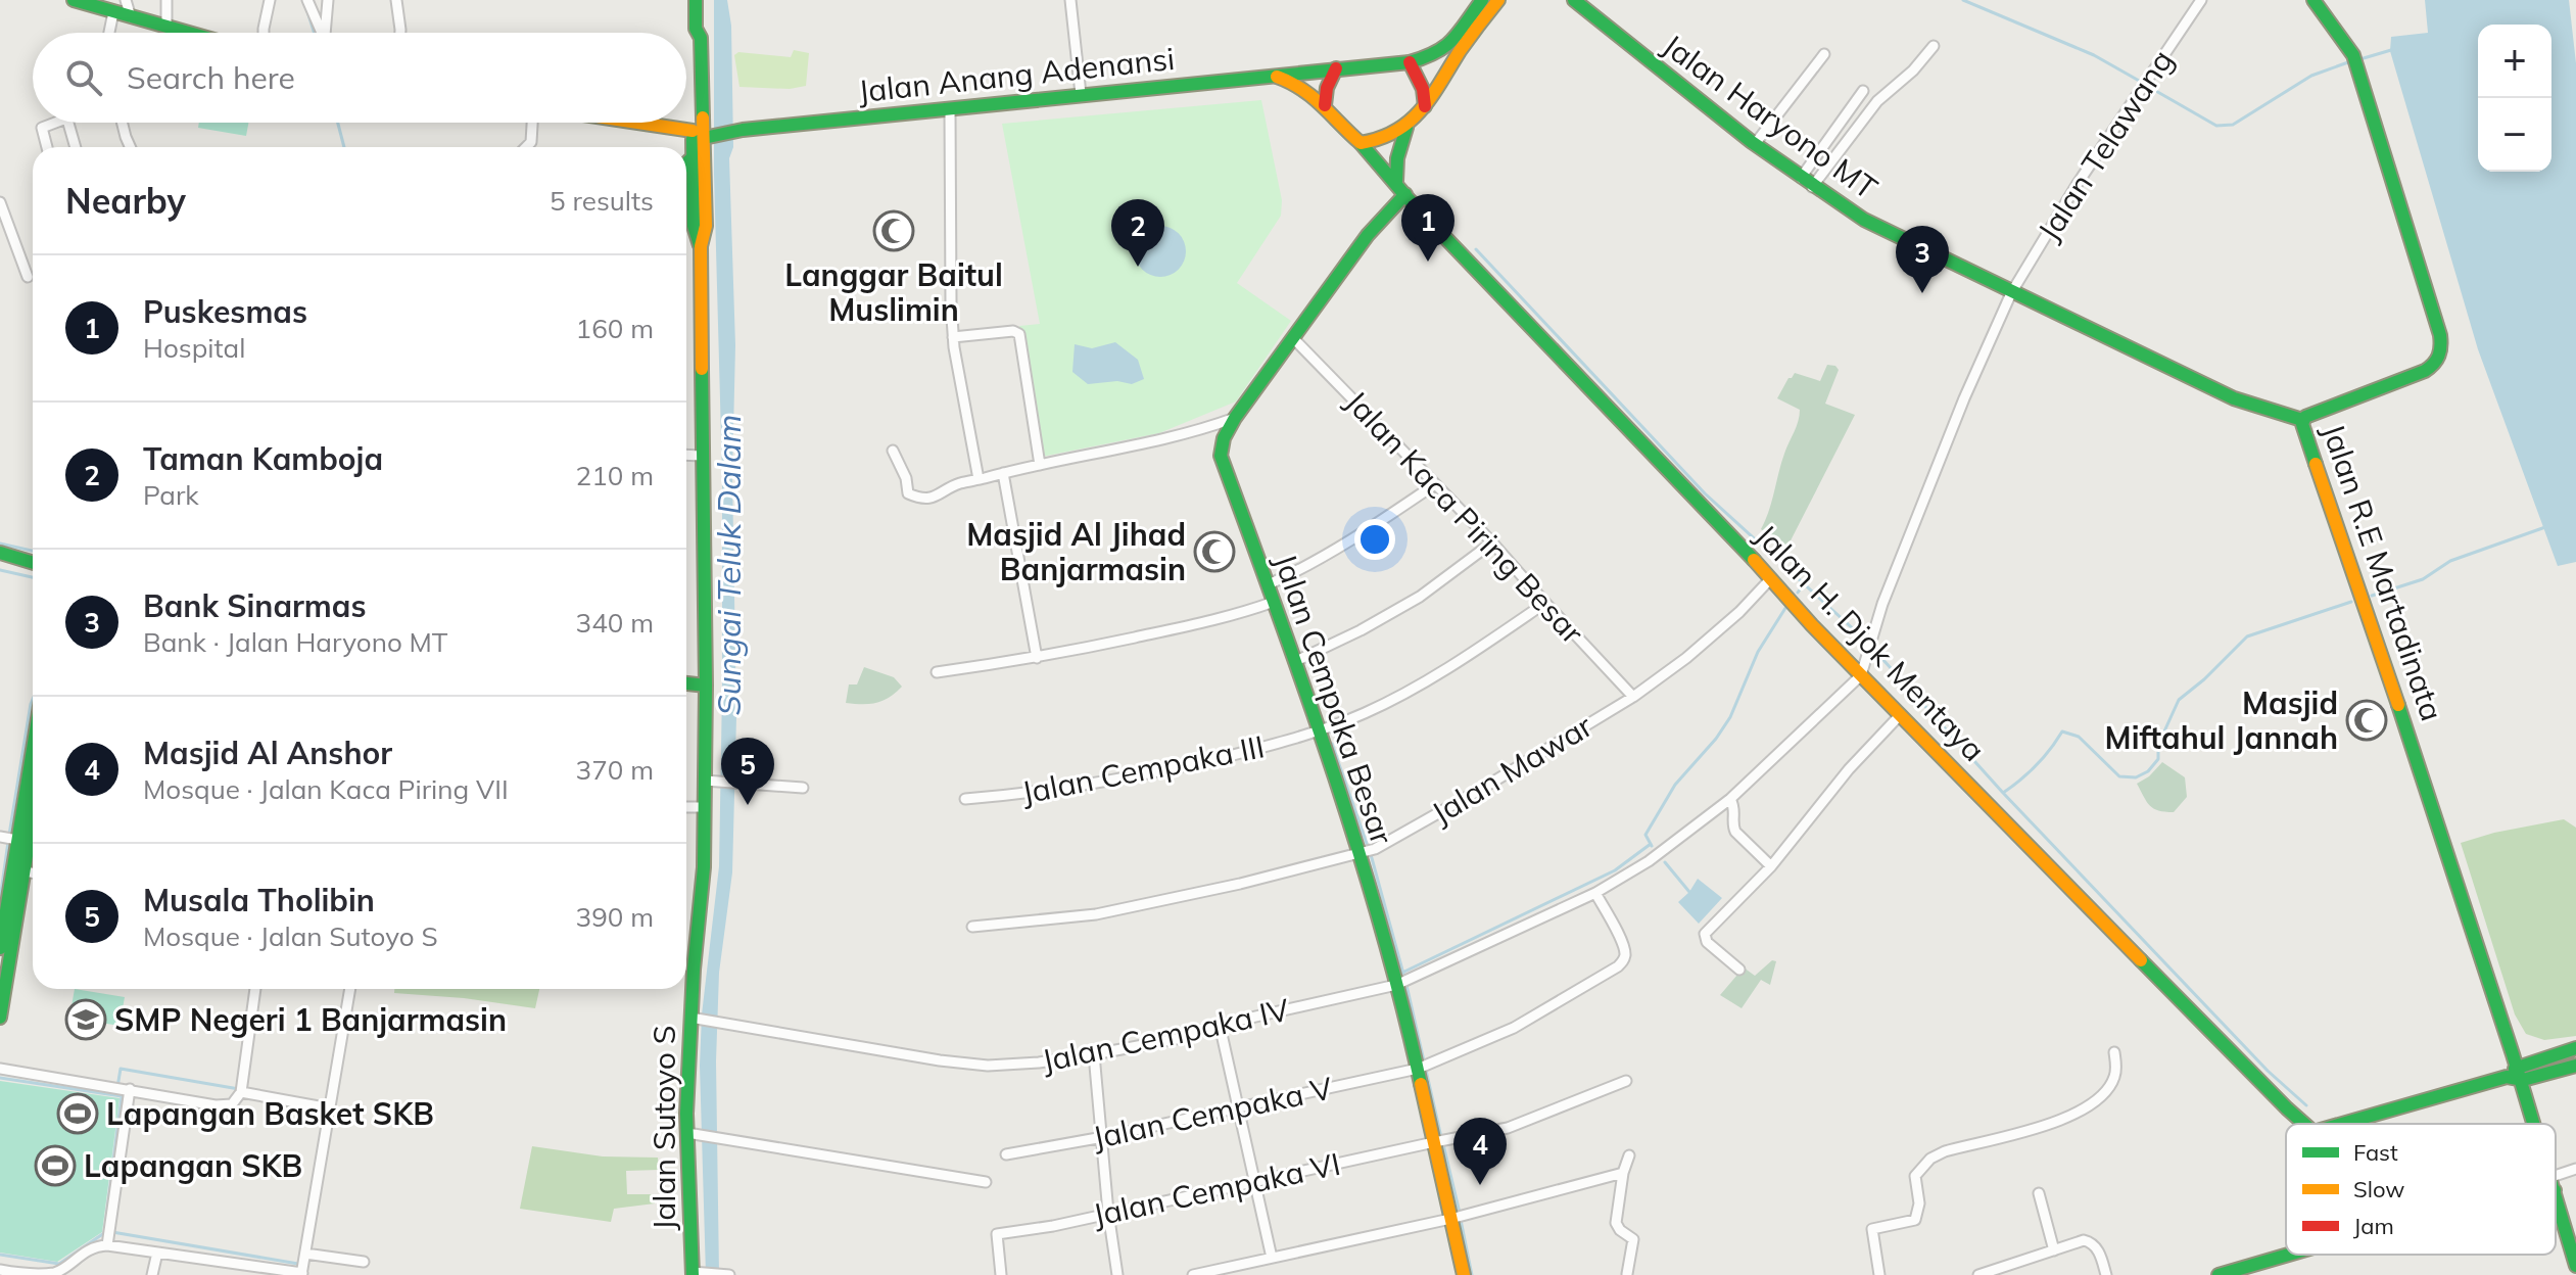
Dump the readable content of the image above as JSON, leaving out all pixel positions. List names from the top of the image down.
{
  "streets": {
    "main road": [
      "Jalan Anang Adenansi",
      "Jalan Haryono MT",
      "Jalan R.E Martadinata",
      "Jalan H. Djok Mentaya",
      "Jalan Cempaka Besar",
      "Jalan Sutoyo S"
    ],
    "street": [
      "Jalan Telawang",
      "Jalan Kaca Piring Besar",
      "Jalan Cempaka III",
      "Jalan Mawar",
      "Jalan Cempaka IV",
      "Jalan Cempaka V",
      "Jalan Cempaka VI"
    ]
  },
  "crossings": [
    ["Jalan Anang Adenansi", "Jalan H. Djok Mentaya"],
    ["Jalan Anang Adenansi", "Jalan Sutoyo S"],
    ["Jalan Haryono MT", "Jalan Telawang"],
    ["Jalan Haryono MT", "Jalan R.E Martadinata"],
    ["Jalan Telawang", "Jalan H. Djok Mentaya"],
    ["Jalan Telawang", "Jalan Cempaka IV"],
    ["Jalan Kaca Piring Besar", "Jalan Cempaka Besar"],
    ["Jalan Kaca Piring Besar", "Jalan Cempaka III"],
    ["Jalan Kaca Piring Besar", "Jalan Mawar"],
    ["Jalan H. Djok Mentaya", "Jalan Cempaka Besar"],
    ["Jalan H. Djok Mentaya", "Jalan Mawar"],
    ["Jalan H. Djok Mentaya", "Jalan Cempaka IV"],
    ["Jalan Cempaka Besar", "Jalan Cempaka III"],
    ["Jalan Cempaka Besar", "Jalan Mawar"],
    ["Jalan Cempaka Besar", "Jalan Cempaka IV"],
    ["Jalan Cempaka Besar", "Jalan Cempaka V"],
    ["Jalan Cempaka Besar", "Jalan Cempaka VI"],
    ["Jalan Cempaka IV", "Jalan Cempaka V"],
    ["Jalan Cempaka IV", "Jalan Sutoyo S"]
  ],
  "water": ["Sungai Teluk Dalam"],
  "places": {
    "mosque": ["Langgar Baitul Muslimin", "Masjid Al Jihad Banjarmasin", "Masjid Miftahul Jannah"],
    "school or university": ["SMP Negeri 1 Banjarmasin"],
    "sports": ["Lapangan Basket SKB", "Lapangan SKB"]
  },
  "legend": ["Fast", "Slow", "Jam"],
  "page": {
    "map_buttons": ["+", "−"],
    "search": "Search here",
    "heading": ["Nearby", "5 results"],
    "pins": [
      "1",
      "2",
      "3",
      "5",
      "4"
    ],
    "list": [
      {
        "mark": "1",
        "name": "Puskesmas",
        "note": "Hospital",
        "value": "160 m"
      },
      {
        "mark": "2",
        "name": "Taman Kamboja",
        "note": "Park",
        "value": "210 m"
      },
      {
        "mark": "3",
        "name": "Bank Sinarmas",
        "note": "Bank · Jalan Haryono MT",
        "value": "340 m"
      },
      {
        "mark": "4",
        "name": "Masjid Al Anshor",
        "note": "Mosque · Jalan Kaca Piring VII",
        "value": "370 m"
      },
      {
        "mark": "5",
        "name": "Musala Tholibin",
        "note": "Mosque · Jalan Sutoyo S",
        "value": "390 m"
      }
    ]
  }
}
